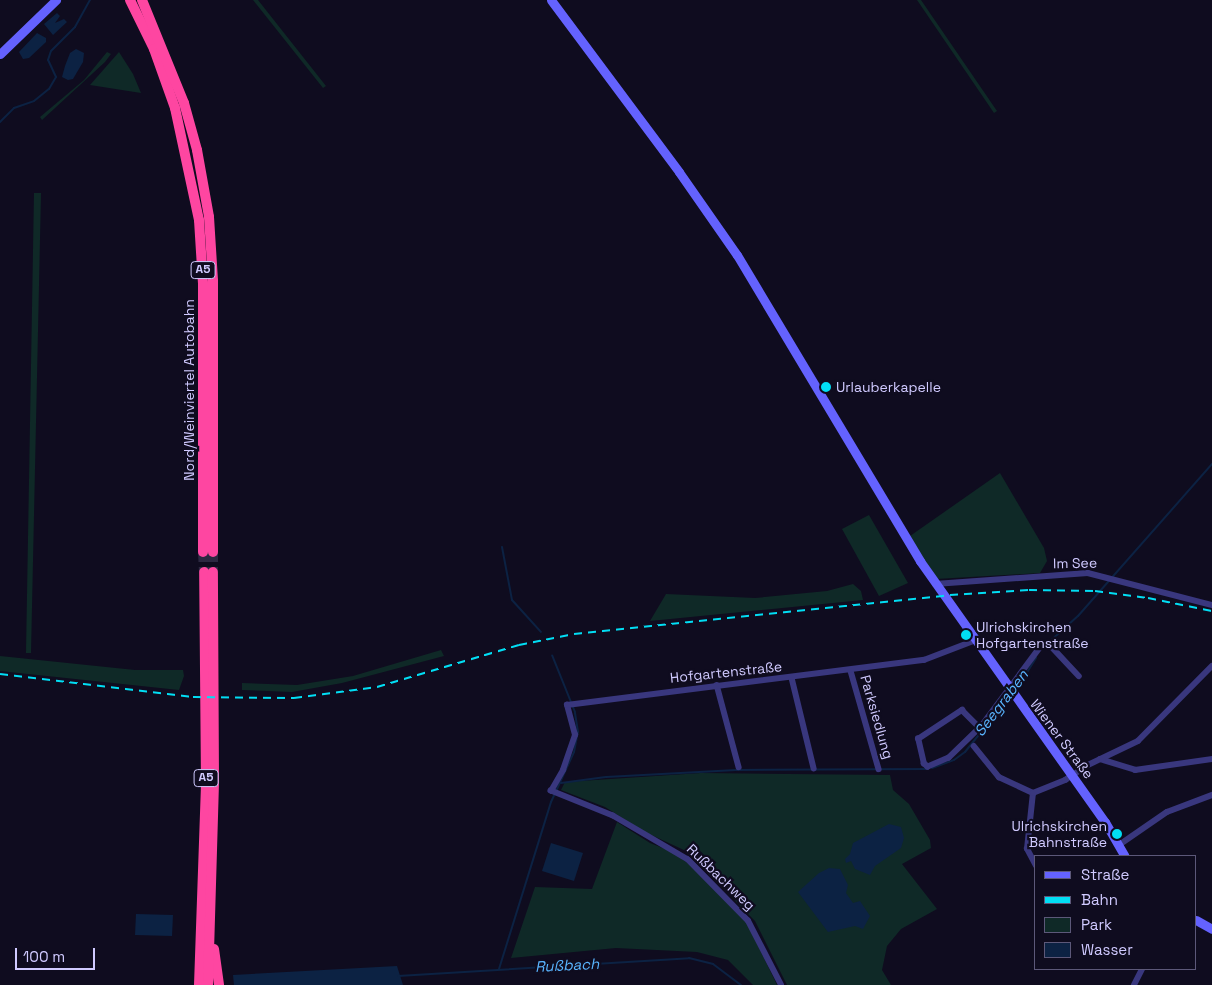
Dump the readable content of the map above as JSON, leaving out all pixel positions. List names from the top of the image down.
{
  "streets": {
    "highway": ["A5", "Nord/Weinviertel Autobahn"],
    "street": [
      "Im See",
      "Hofgartenstraße",
      "Parksiedlung",
      "Wiener Straße",
      "Rußbachweg"
    ]
  },
  "crossings": [
    ["Im See", "Wiener Straße"],
    ["Hofgartenstraße", "Parksiedlung"],
    ["Hofgartenstraße", "Wiener Straße"],
    ["Hofgartenstraße", "Rußbachweg"]
  ],
  "water": ["Seegraben", "Rußbach"],
  "places": ["Urlauberkapelle", "Ulrichskirchen Hofgartenstraße", "Ulrichskirchen Bahnstraße"],
  "legend": [
    "Straße",
    "Bahn",
    "Park",
    "Wasser"
  ],
  "scale_bar": "100 m"
}
